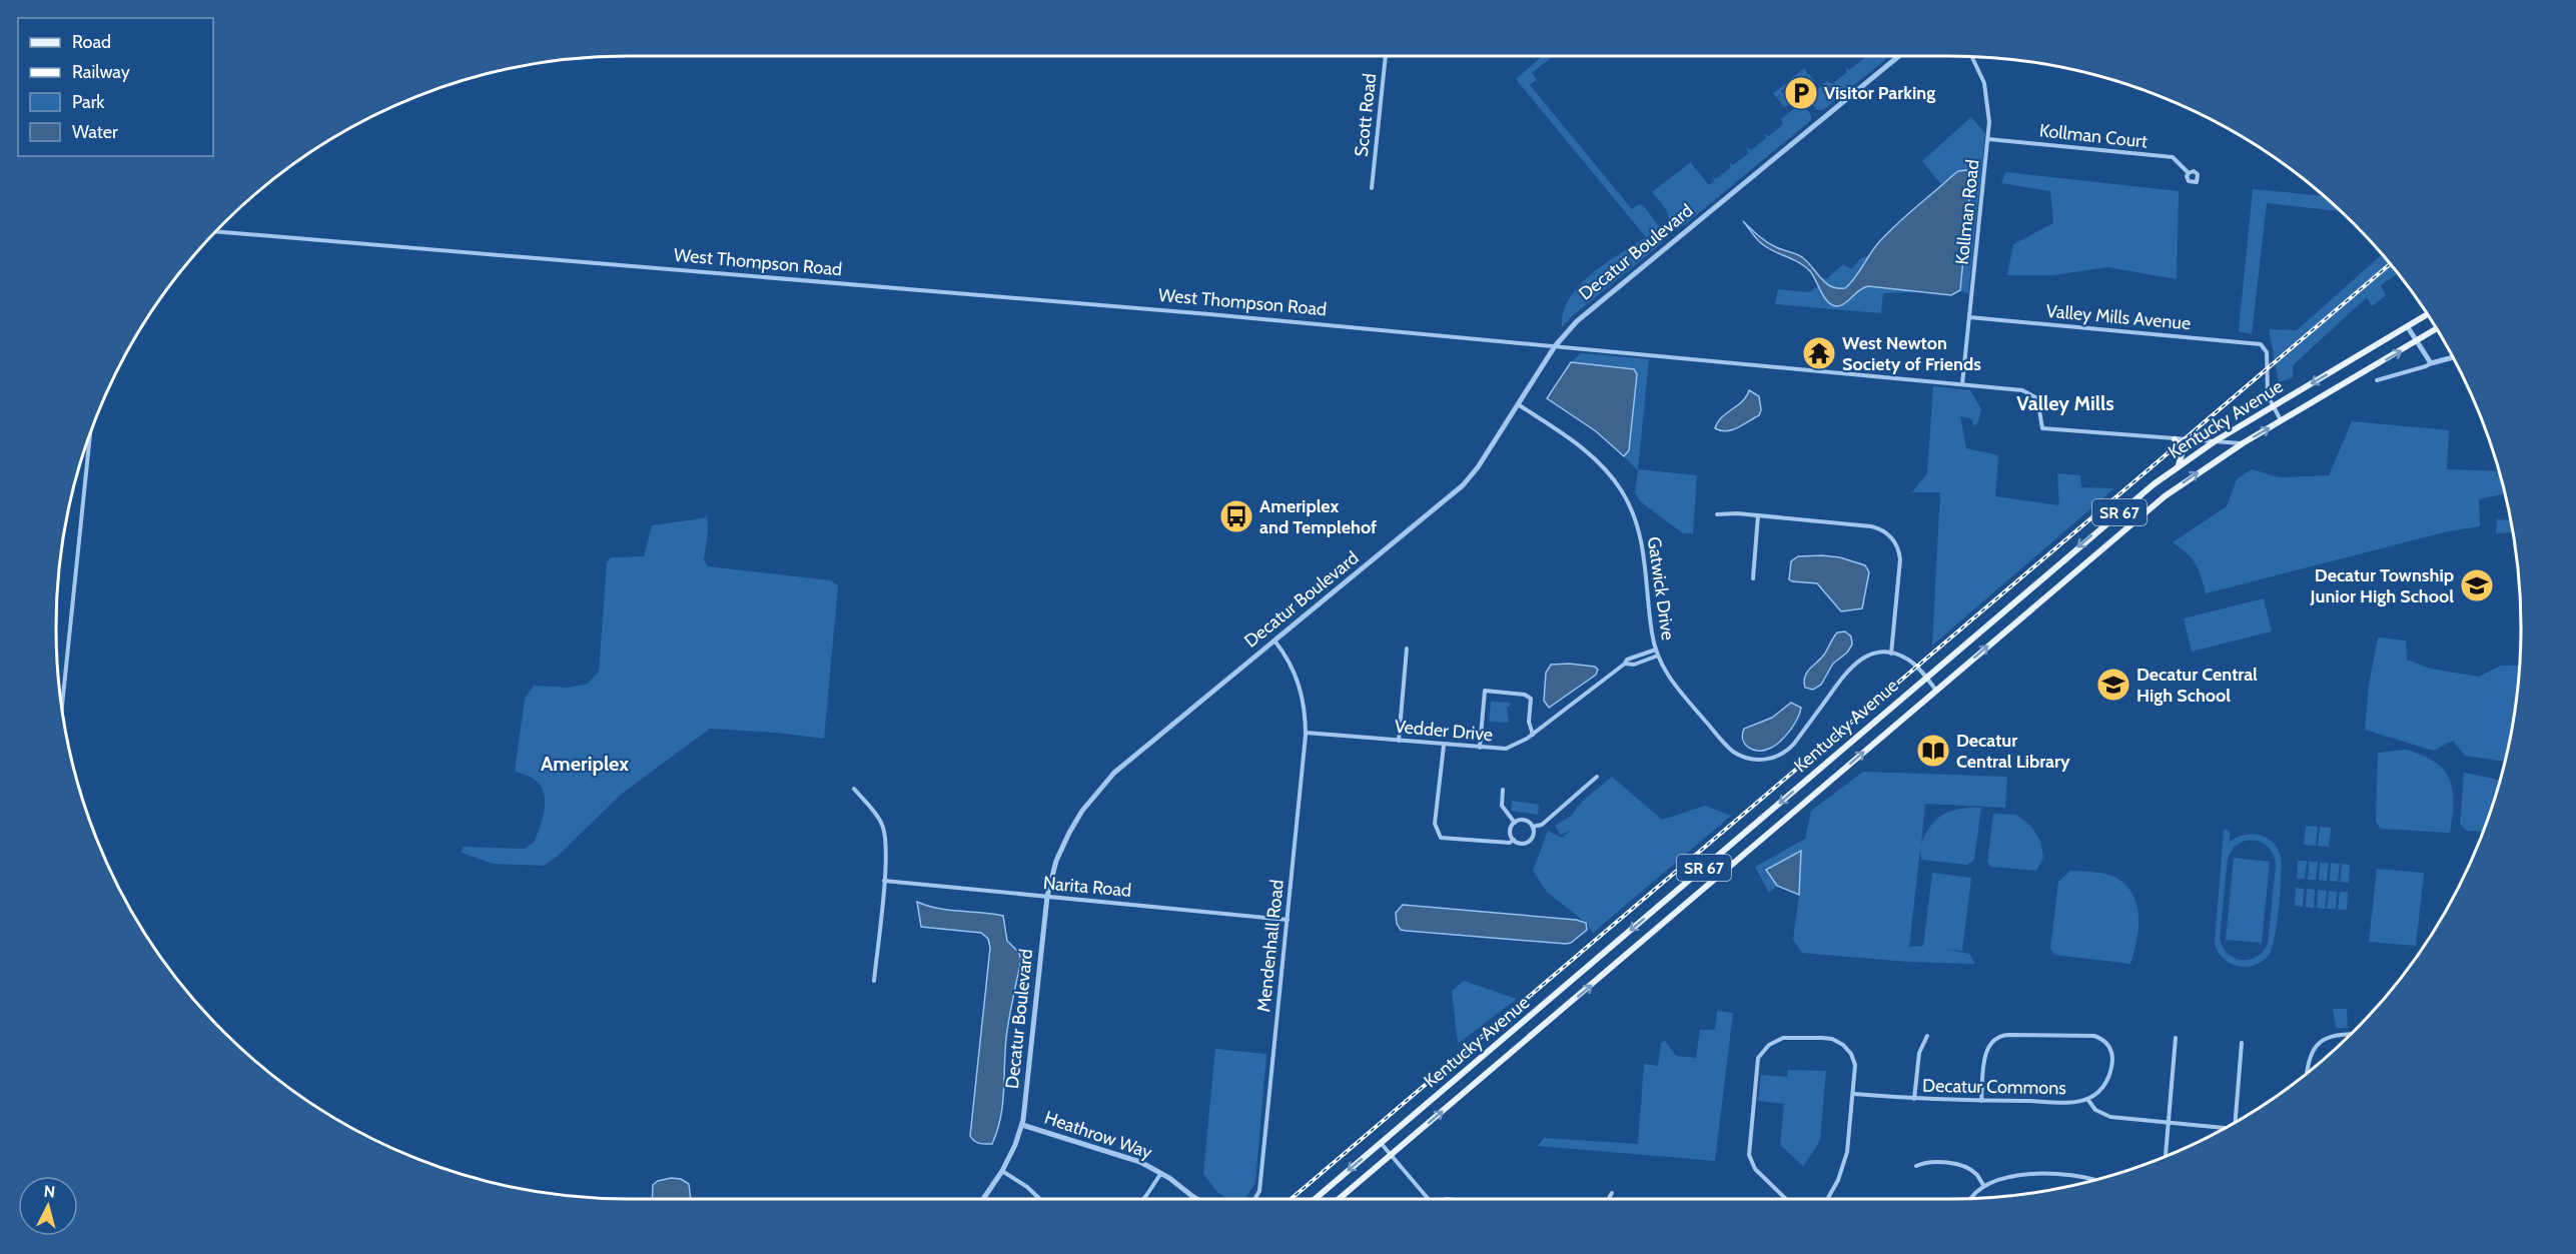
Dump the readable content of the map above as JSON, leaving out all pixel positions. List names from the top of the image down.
{
  "streets": {
    "main road": ["Kentucky Avenue", "SR 67"],
    "street": [
      "Scott Road",
      "Kollman Court",
      "Kollman Road",
      "Decatur Boulevard",
      "West Thompson Road",
      "Valley Mills Avenue",
      "Gatwick Drive",
      "Vedder Drive",
      "Narita Road",
      "Mendenhall Road",
      "Decatur Commons",
      "Heathrow Way"
    ]
  },
  "crossings": [
    ["Kollman Court", "Kollman Road"],
    ["Kollman Road", "West Thompson Road"],
    ["Kollman Road", "Valley Mills Avenue"],
    ["Decatur Boulevard", "West Thompson Road"],
    ["Decatur Boulevard", "Gatwick Drive"],
    ["Decatur Boulevard", "Narita Road"],
    ["Decatur Boulevard", "Mendenhall Road"],
    ["Decatur Boulevard", "Heathrow Way"],
    ["West Thompson Road", "Kentucky Avenue"],
    ["Valley Mills Avenue", "Kentucky Avenue"],
    ["Gatwick Drive", "Vedder Drive"],
    ["Vedder Drive", "Mendenhall Road"],
    ["Narita Road", "Mendenhall Road"]
  ],
  "districts": ["Valley Mills", "Ameriplex"],
  "places": {
    "parking": ["Visitor Parking"],
    "temple": ["West Newton Society of Friends"],
    "bus stop": ["Ameriplex and Templehof"],
    "school or university": ["Decatur Township Junior High School", "Decatur Central High School"],
    "library": ["Decatur Central Library"]
  },
  "legend": [
    "Road",
    "Railway",
    "Park",
    "Water"
  ],
  "north": "top"
}
